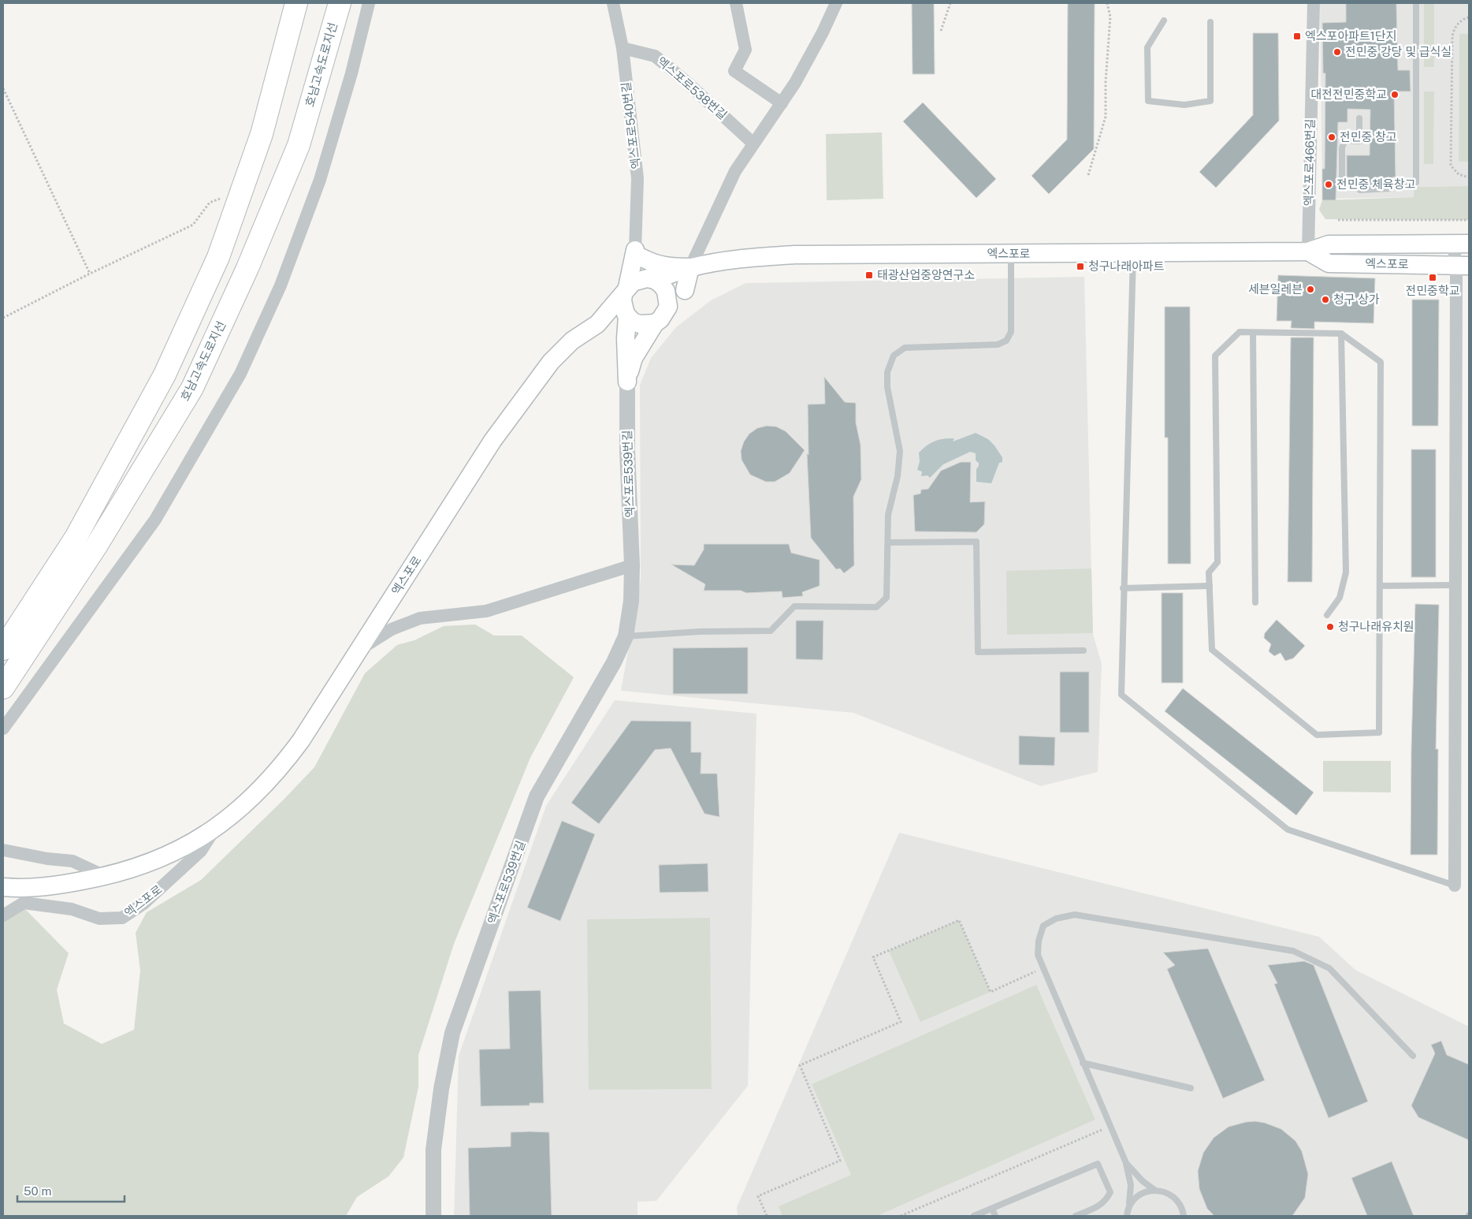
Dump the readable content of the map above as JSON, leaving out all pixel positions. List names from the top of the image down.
{
  "streets": {
    "highway": ["호남고속도로지선"],
    "main road": ["엑스포로"],
    "street": [
      "엑스포로538번길",
      "엑스포로540번길",
      "엑스포로466번길",
      "엑스포로539번길"
    ]
  },
  "crossings": [
    ["엑스포로538번길", "엑스포로540번길"],
    ["엑스포로466번길", "엑스포로"]
  ],
  "places": {
    "transit": [
      "엑스포아파트1단지",
      "청구나래아파트",
      "태광산업중앙연구소",
      "전민중학교"
    ],
    "other": [
      "전민중 강당 및 급식실",
      "대전전민중학교",
      "전민중 창고",
      "전민중 체육창고",
      "세븐일레븐",
      "청구 상가",
      "청구나래유치원"
    ]
  },
  "scale_bar": "50 m"
}
